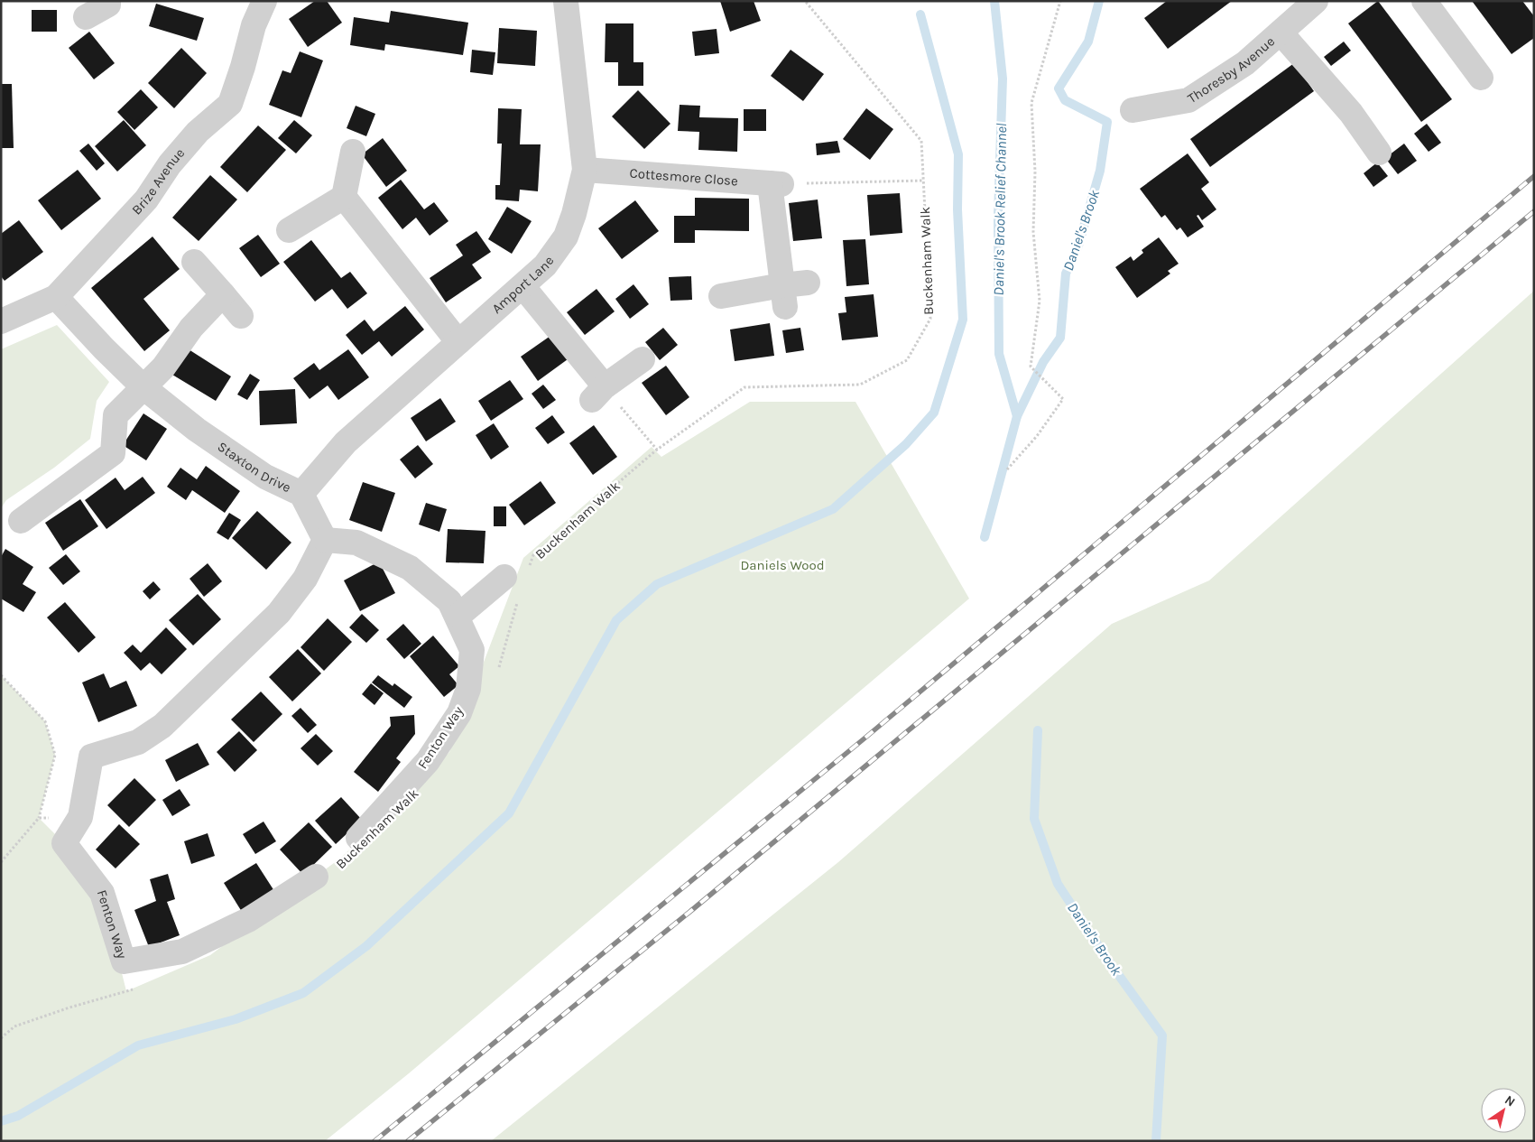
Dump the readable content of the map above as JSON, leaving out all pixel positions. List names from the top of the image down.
{
  "streets": {
    "street": [
      "Thoresby Avenue",
      "Cottesmore Close",
      "Brize Avenue",
      "Amport Lane",
      "Staxton Drive",
      "Fenton Way"
    ],
    "path": ["Buckenham Walk"]
  },
  "crossings": [
    ["Cottesmore Close", "Amport Lane"],
    ["Brize Avenue", "Staxton Drive"],
    ["Amport Lane", "Staxton Drive"],
    ["Staxton Drive", "Fenton Way"]
  ],
  "water": ["Daniel's Brook Relief Channel", "Daniel's Brook"],
  "parks": ["Daniels Wood"],
  "north": "top right"
}
